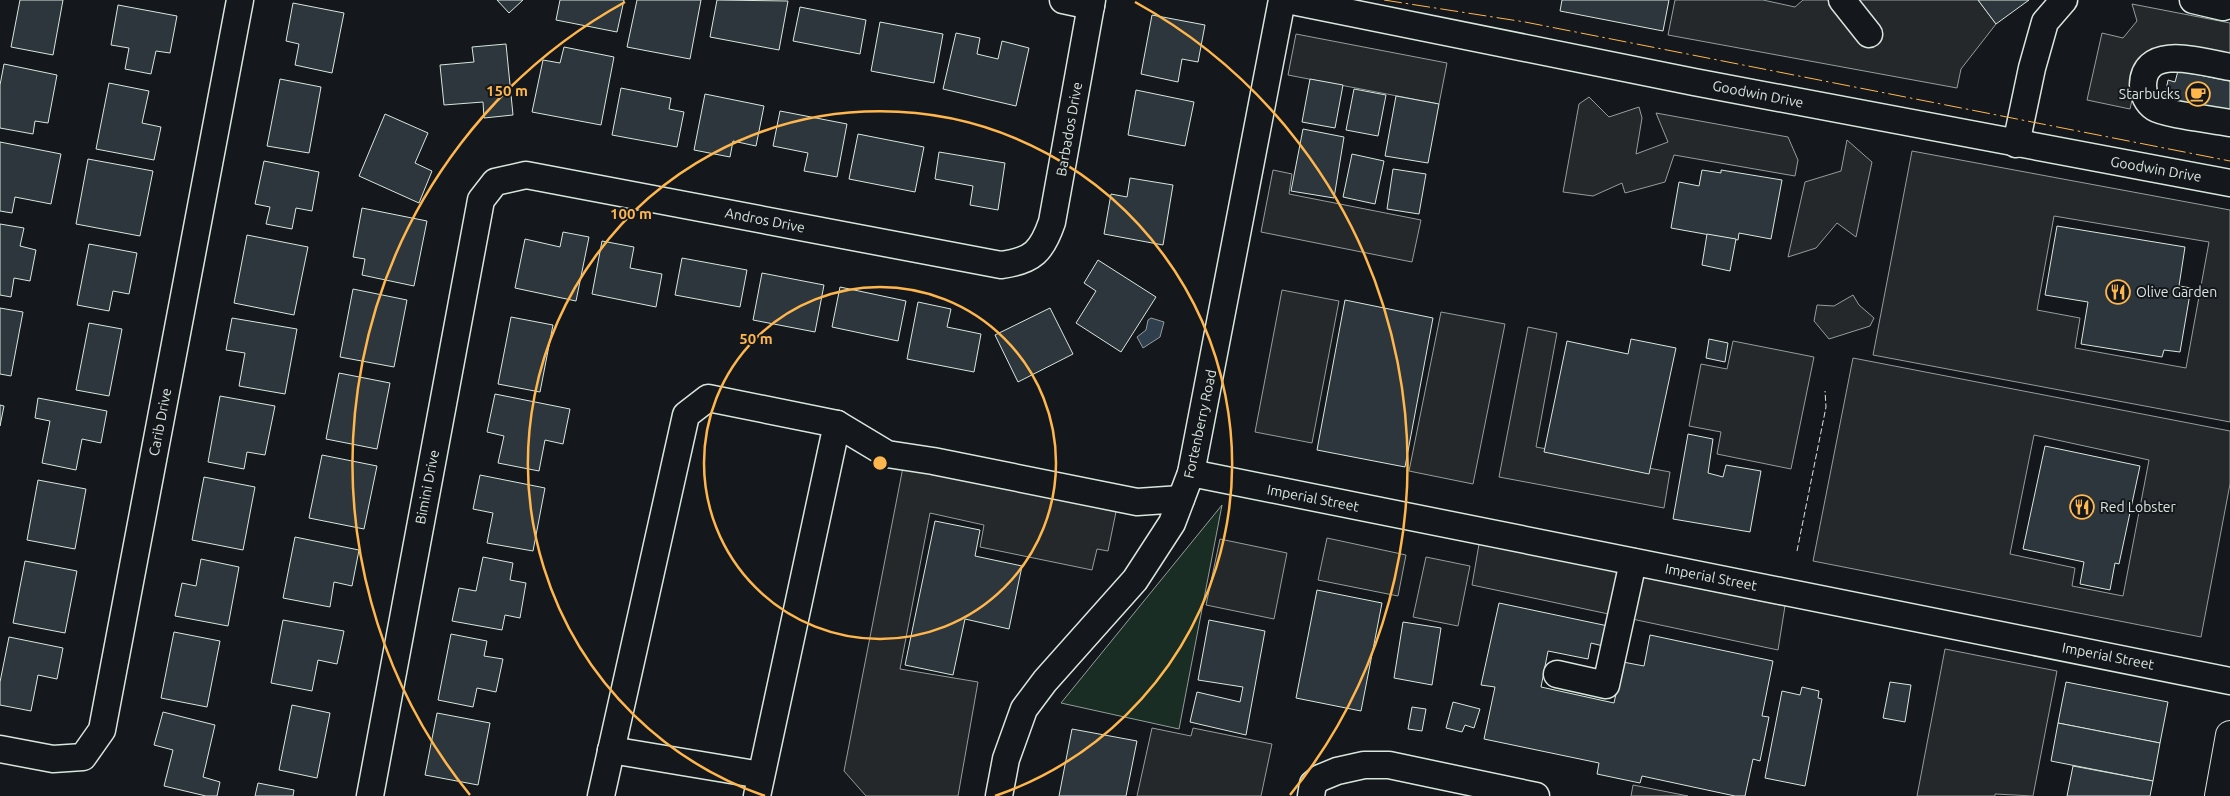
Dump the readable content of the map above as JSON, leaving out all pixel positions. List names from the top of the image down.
{
  "streets": {
    "street": [
      "Goodwin Drive",
      "Barbados Drive",
      "Andros Drive",
      "Carib Drive",
      "Fortenberry Road",
      "Bimini Drive",
      "Imperial Street"
    ]
  },
  "crossings": [
    ["Barbados Drive", "Andros Drive"],
    ["Andros Drive", "Bimini Drive"],
    ["Fortenberry Road", "Imperial Street"]
  ],
  "places": {
    "cafe": ["Starbucks"],
    "restaurant": ["Olive Garden", "Red Lobster"]
  },
  "rings": ["150 m", "100 m", "50 m"]
}
